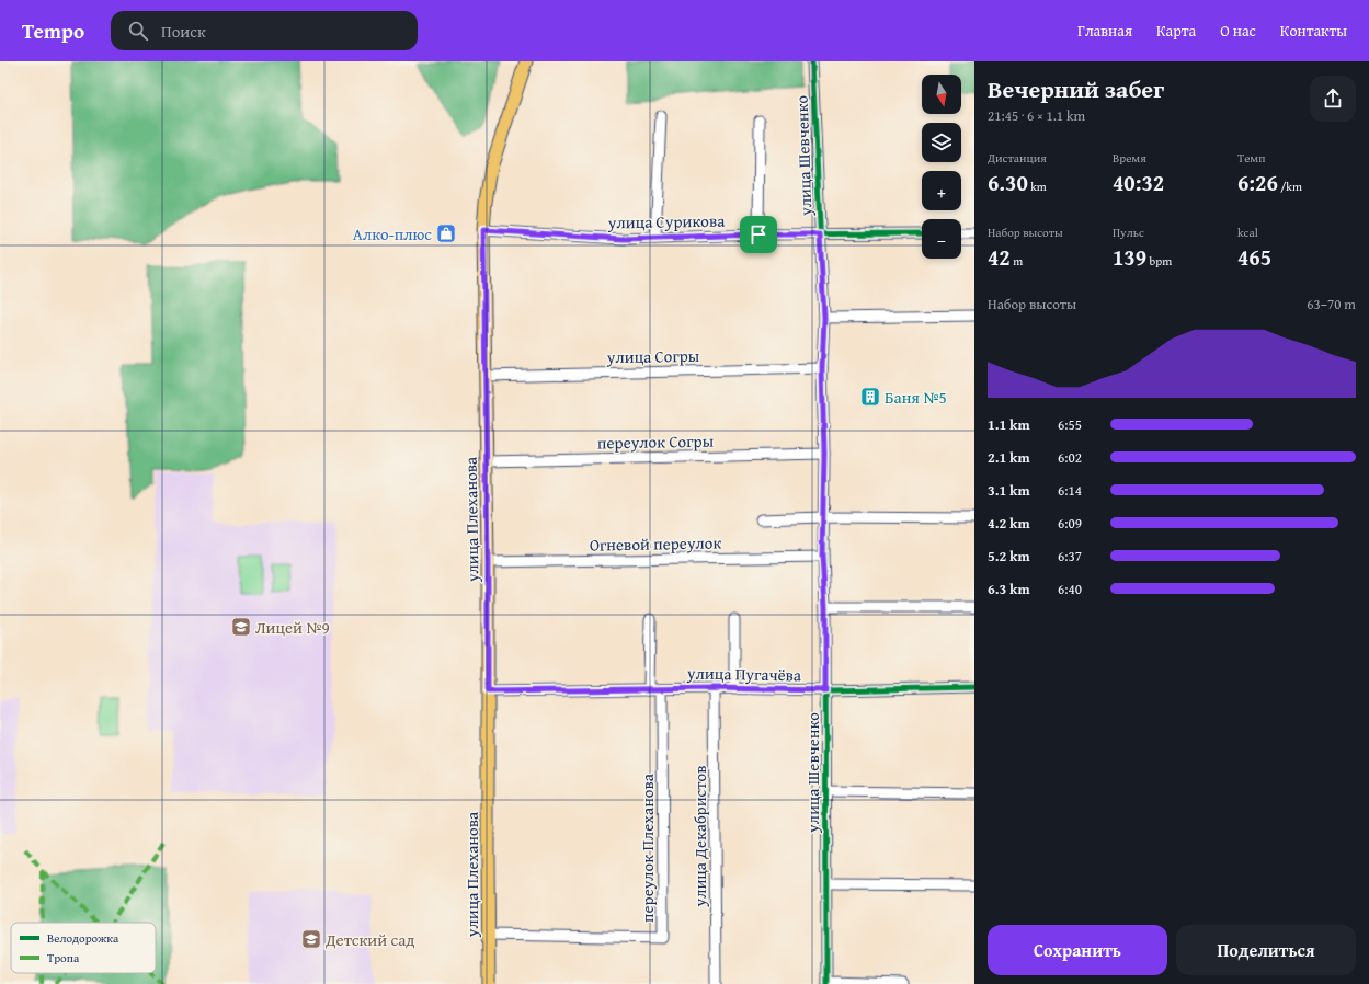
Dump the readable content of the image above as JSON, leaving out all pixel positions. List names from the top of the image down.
{
  "streets": {
    "main road": ["улица Плеханова"],
    "street": [
      "улица Шевченко",
      "улица Сурикова",
      "улица Согры",
      "переулок Согры",
      "Огневой переулок",
      "улица Пугачёва",
      "улица Декабристов",
      "переулок Плеханова"
    ]
  },
  "crossings": [
    ["улица Шевченко", "улица Сурикова"],
    ["улица Шевченко", "улица Согры"],
    ["улица Шевченко", "переулок Согры"],
    ["улица Шевченко", "Огневой переулок"],
    ["улица Шевченко", "улица Пугачёва"],
    ["улица Сурикова", "улица Плеханова"],
    ["улица Согры", "улица Плеханова"],
    ["переулок Согры", "улица Плеханова"],
    ["улица Плеханова", "Огневой переулок"],
    ["улица Плеханова", "улица Пугачёва"],
    ["улица Плеханова", "переулок Плеханова"],
    ["улица Пугачёва", "улица Декабристов"],
    ["улица Пугачёва", "переулок Плеханова"]
  ],
  "places": {
    "shop": ["Алко-плюс"],
    "building": ["Баня №5"],
    "school or university": ["Лицей №9", "Детский сад"]
  },
  "legend": ["Велодорожка", "Тропа"],
  "north": "bottom",
  "page": {
    "header": "Tempo",
    "search": "Поиск",
    "nav": [
      "Главная",
      "Карта",
      "О нас",
      "Контакты"
    ],
    "heading": ["Вечерний забег", "21:45 · 6 × 1.1 km"],
    "map_buttons": ["+", "−"],
    "stats": [
      ["Дистанция", "6.30 km"],
      ["Время", "40:32"],
      ["Темп", "6:26 /km"],
      ["Набор высоты", "42 m"],
      ["Пульс", "139 bpm"],
      ["kcal", "465"]
    ],
    "chart": ["Набор высоты", "63–70 m"],
    "list": [
      {
        "name": "1.1 km",
        "note": "6:55"
      },
      {
        "name": "2.1 km",
        "note": "6:02"
      },
      {
        "name": "3.1 km",
        "note": "6:14"
      },
      {
        "name": "4.2 km",
        "note": "6:09"
      },
      {
        "name": "5.2 km",
        "note": "6:37"
      },
      {
        "name": "6.3 km",
        "note": "6:40"
      }
    ],
    "buttons": ["Сохранить", "Поделиться"]
  }
}
